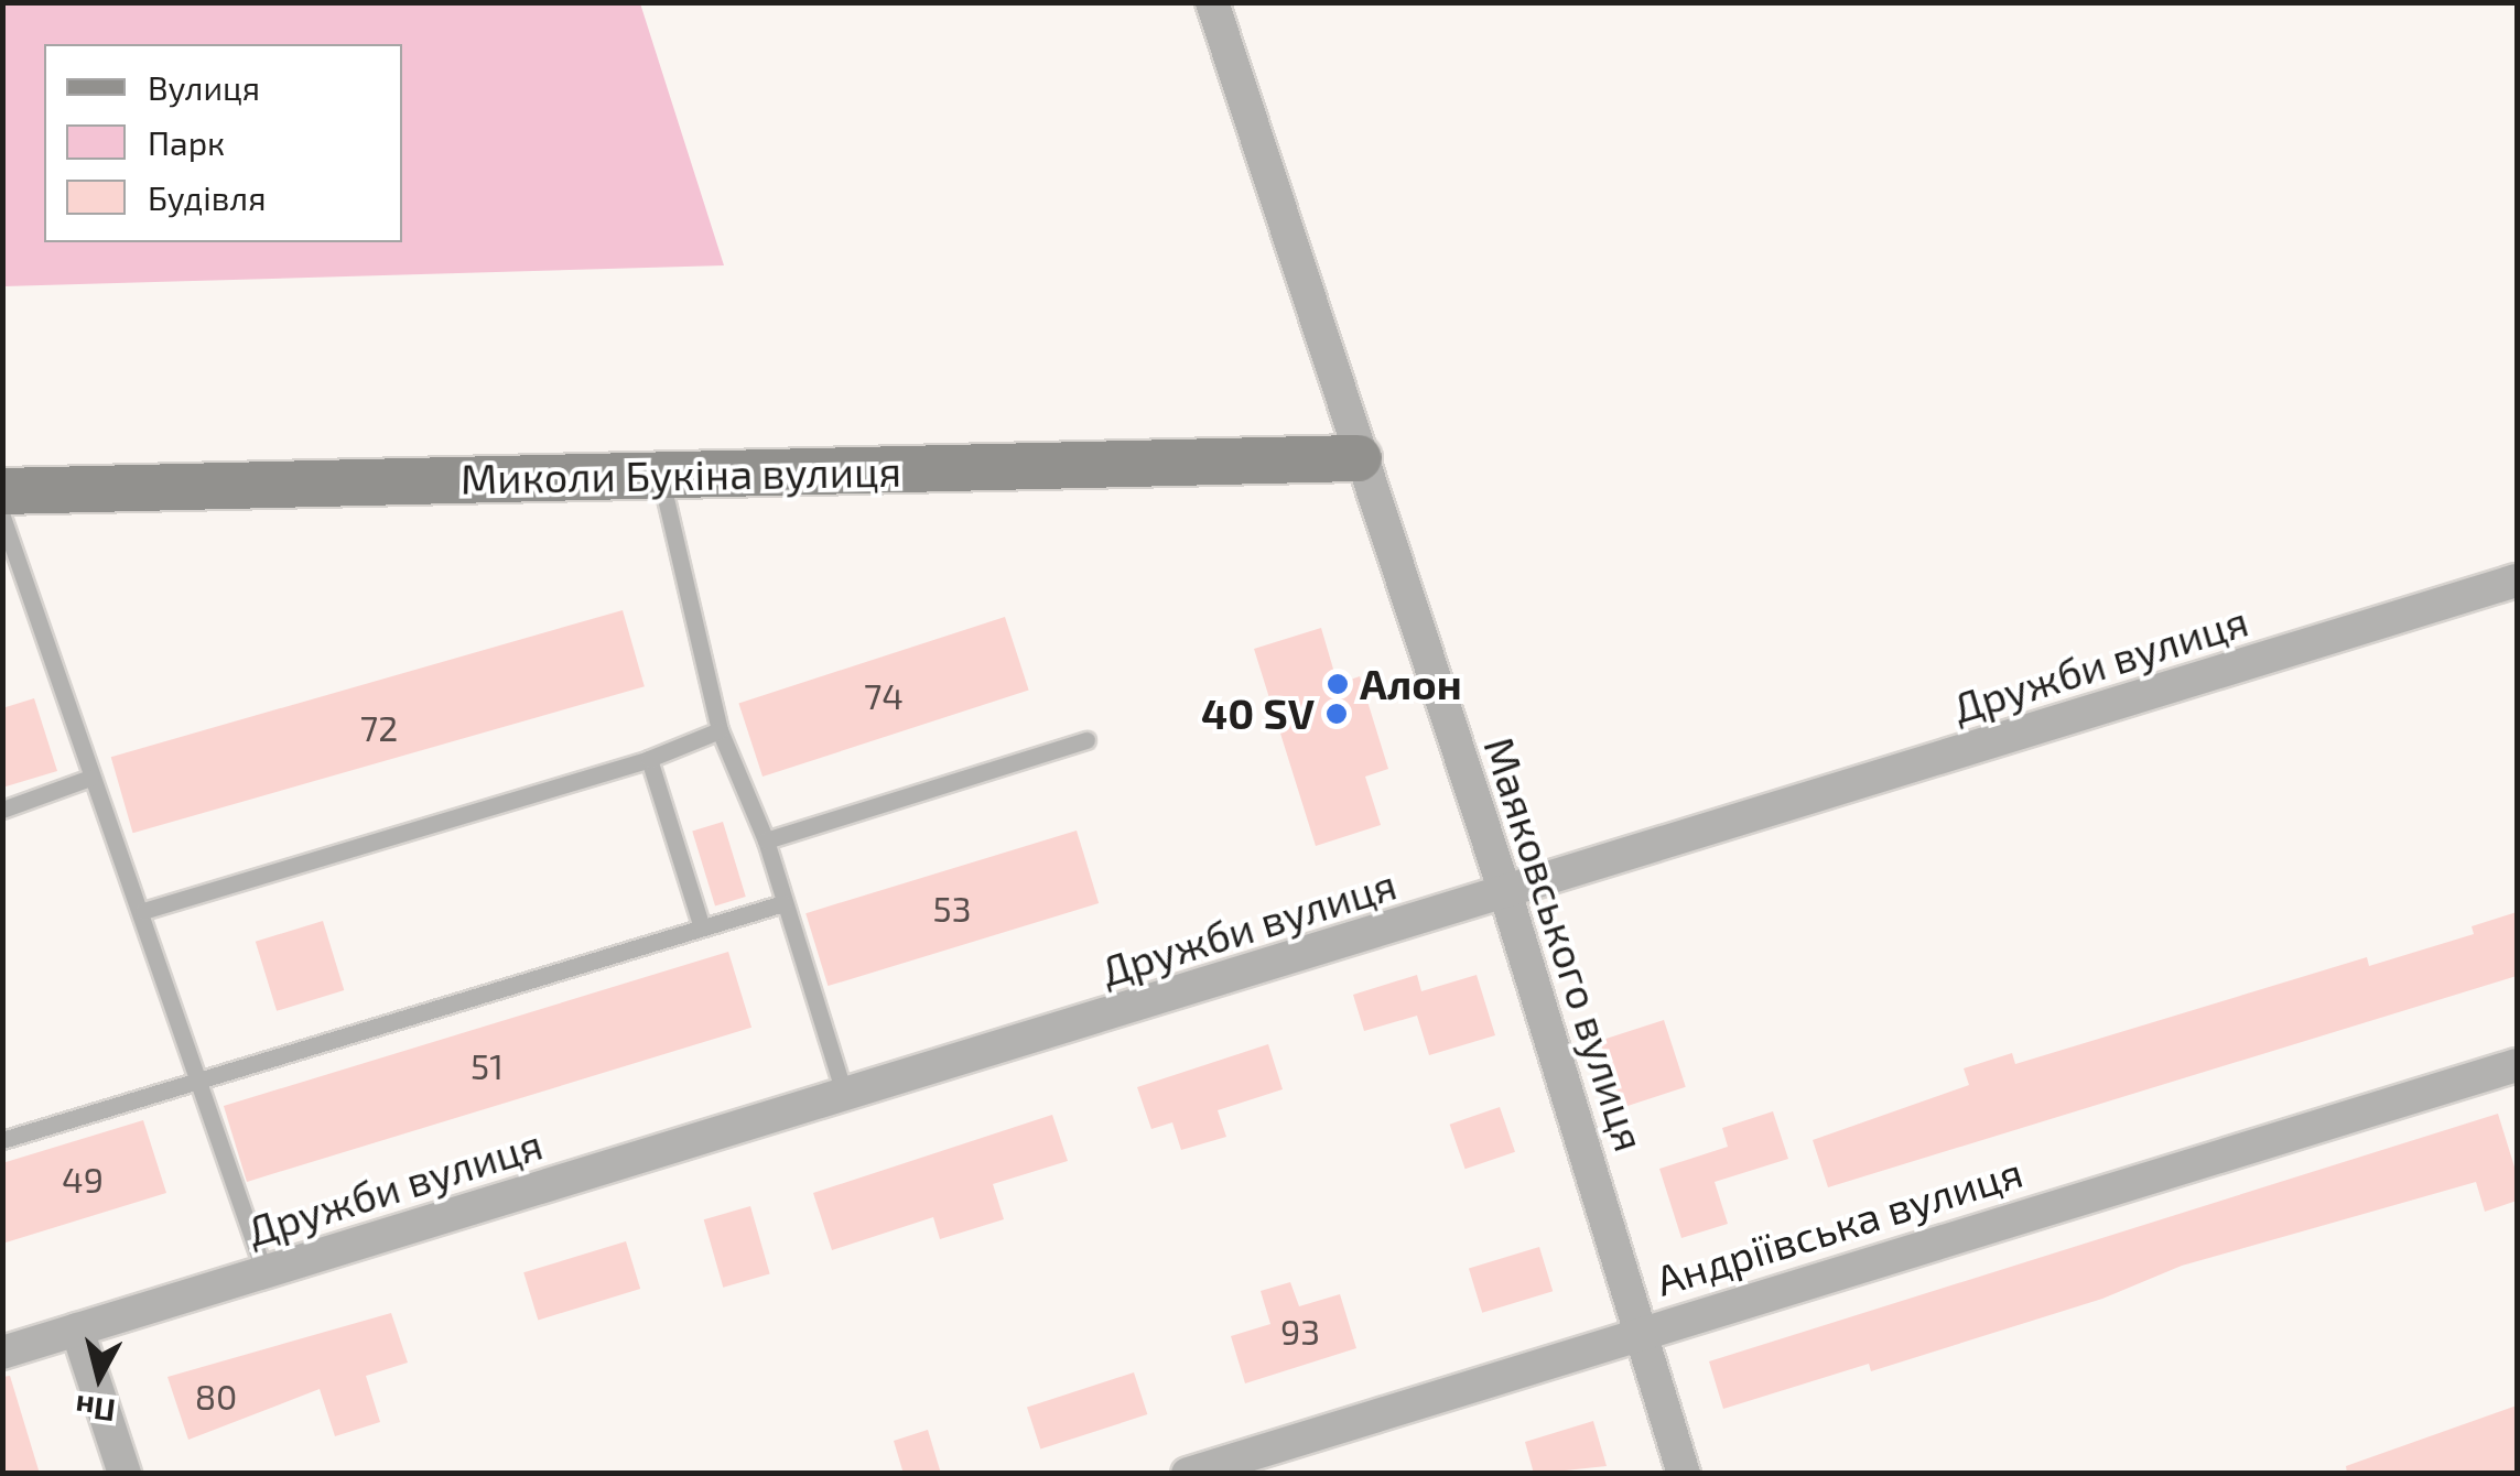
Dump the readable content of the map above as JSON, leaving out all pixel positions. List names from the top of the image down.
{
  "streets": {
    "street": [
      "Миколи Букіна вулиця",
      "Дружби вулиця",
      "Маяковського вулиця",
      "Андріївська вулиця"
    ]
  },
  "crossings": [
    ["Миколи Букіна вулиця", "Маяковського вулиця"],
    ["Дружби вулиця", "Маяковського вулиця"],
    ["Маяковського вулиця", "Андріївська вулиця"]
  ],
  "places": ["Алон", "40 SV"],
  "house_numbers": [
    "74",
    "72",
    "53",
    "51",
    "49",
    "93",
    "80"
  ],
  "legend": ["Вулиця", "Парк", "Будівля"],
  "north": "bottom"
}
